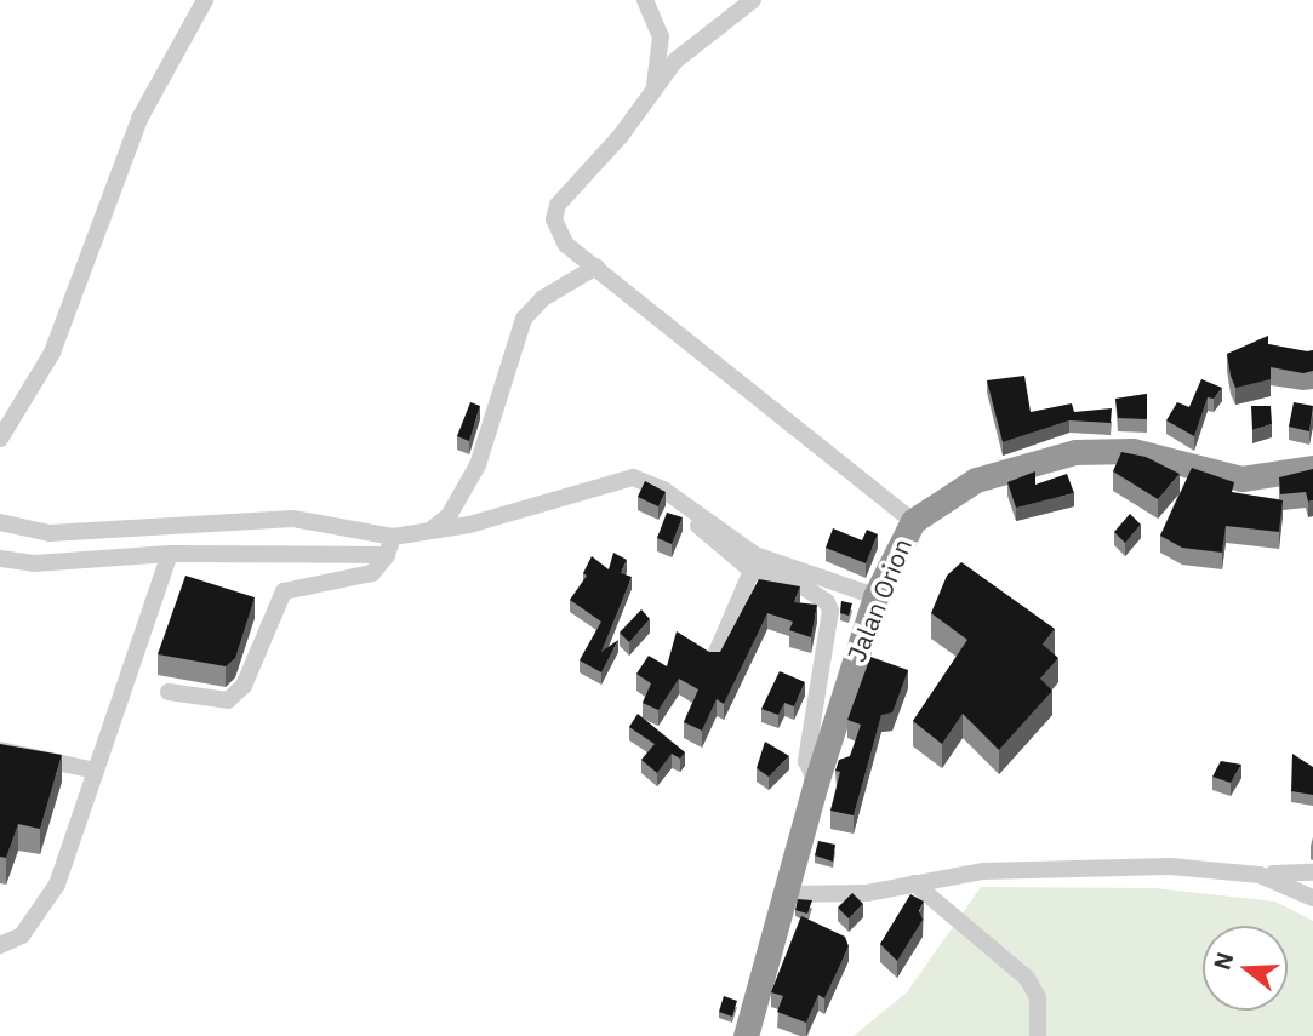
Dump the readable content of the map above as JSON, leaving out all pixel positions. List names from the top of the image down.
{
  "streets": {
    "highway": ["Jalan Orion"]
  },
  "north": "left"
}
